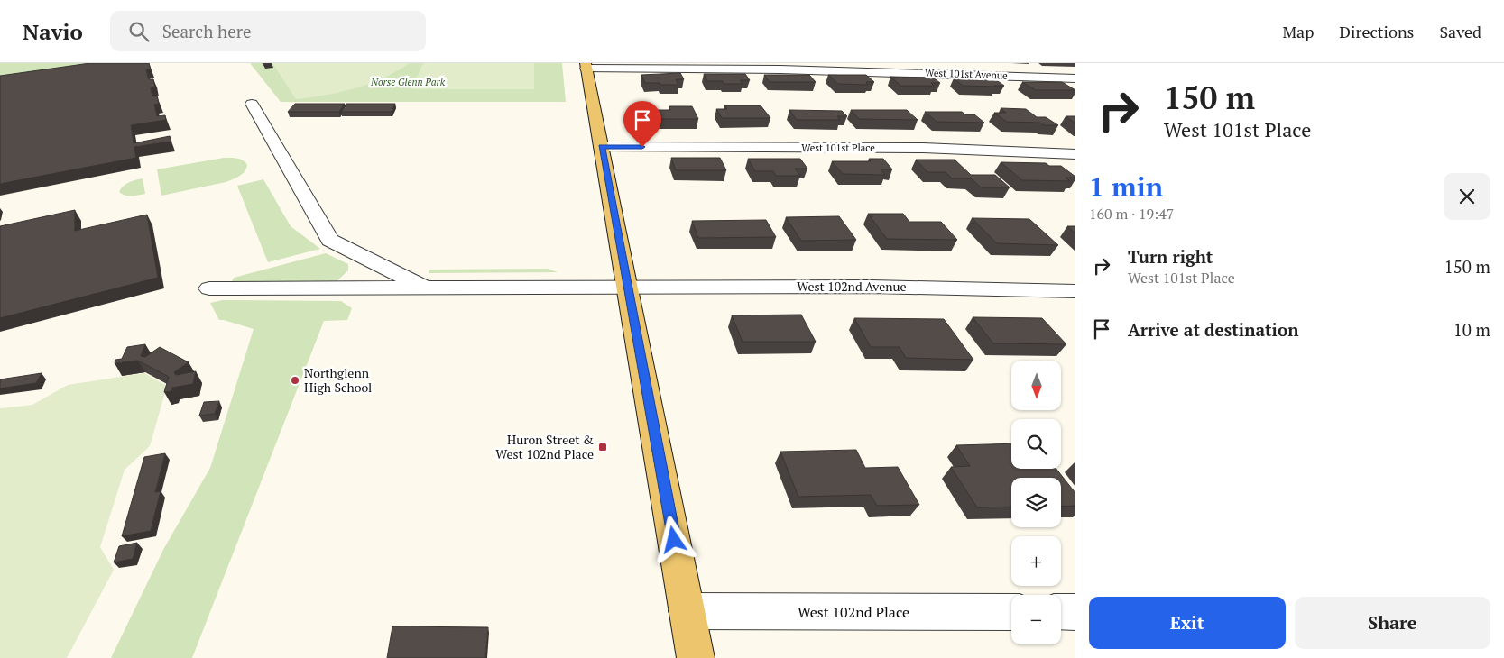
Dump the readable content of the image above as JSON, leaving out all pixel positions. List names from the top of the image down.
{
  "streets": {
    "street": [
      "West 101st Avenue",
      "West 101st Place",
      "West 102nd Avenue",
      "West 102nd Place"
    ]
  },
  "parks": ["Norse Glenn Park"],
  "places": {
    "other": ["Northglenn High School"],
    "transit": ["Huron Street & West 102nd Place"]
  },
  "north": "bottom",
  "page": {
    "header": "Navio",
    "search": "Search here",
    "nav": ["Map", "Directions", "Saved"],
    "turn": ["150 m", "West 101st Place"],
    "heading": ["1 min", "160 m · 19:47"],
    "list": [
      {
        "name": "Turn right",
        "note": "West 101st Place",
        "value": "150 m"
      },
      {
        "name": "Arrive at destination",
        "value": "10 m"
      }
    ],
    "map_buttons": ["+", "−"],
    "buttons": ["Exit", "Share"]
  }
}
